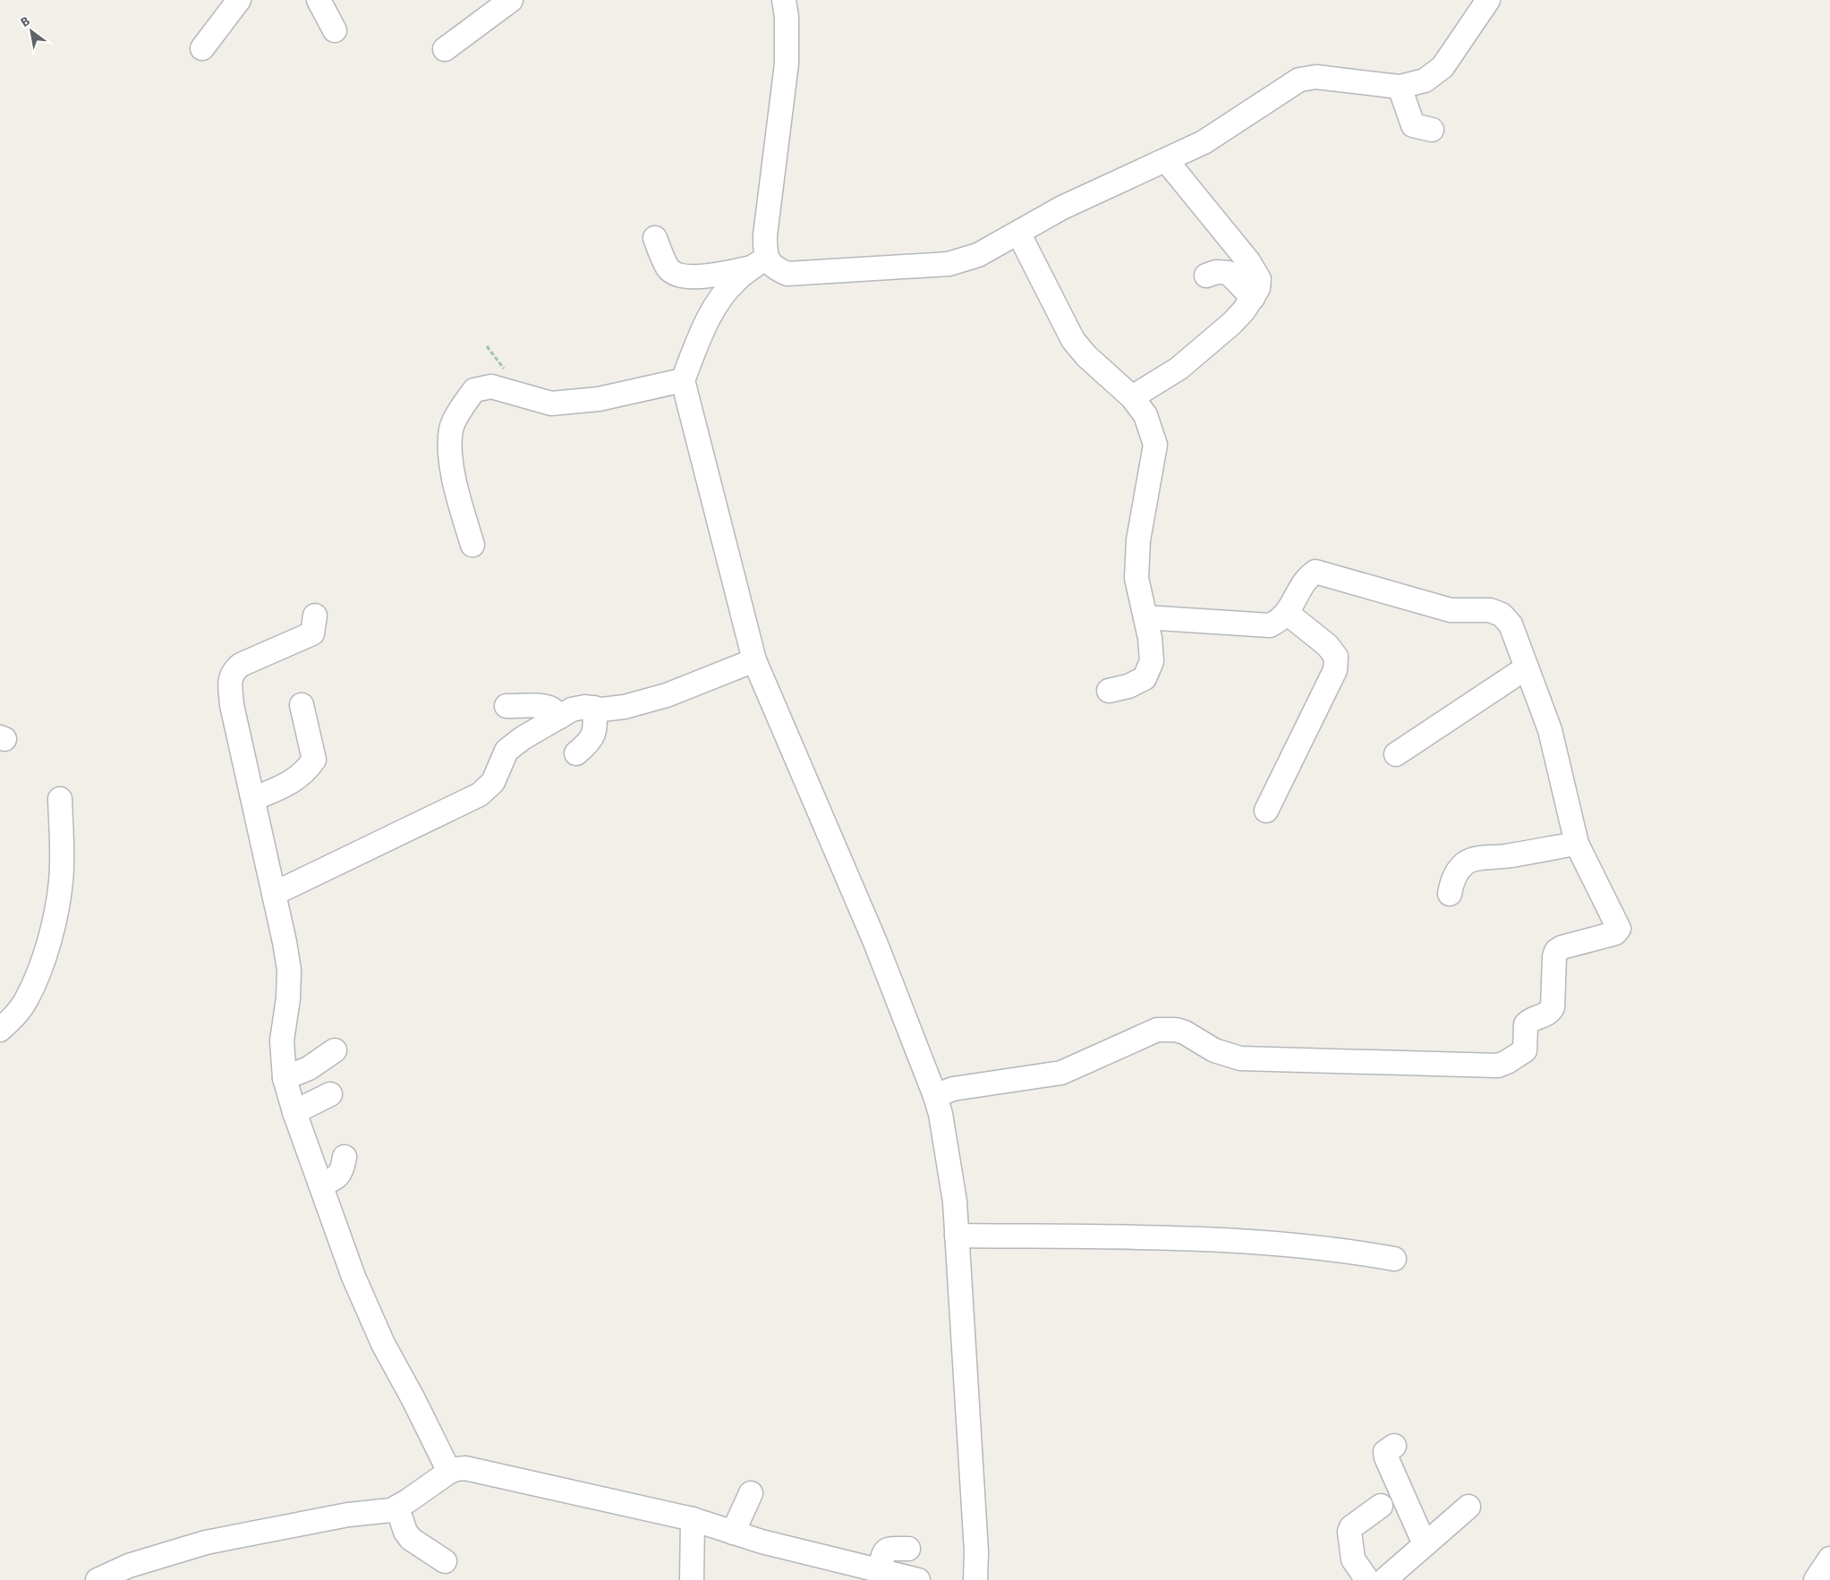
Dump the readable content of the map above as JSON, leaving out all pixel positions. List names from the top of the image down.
{
  "north": "top left"
}
